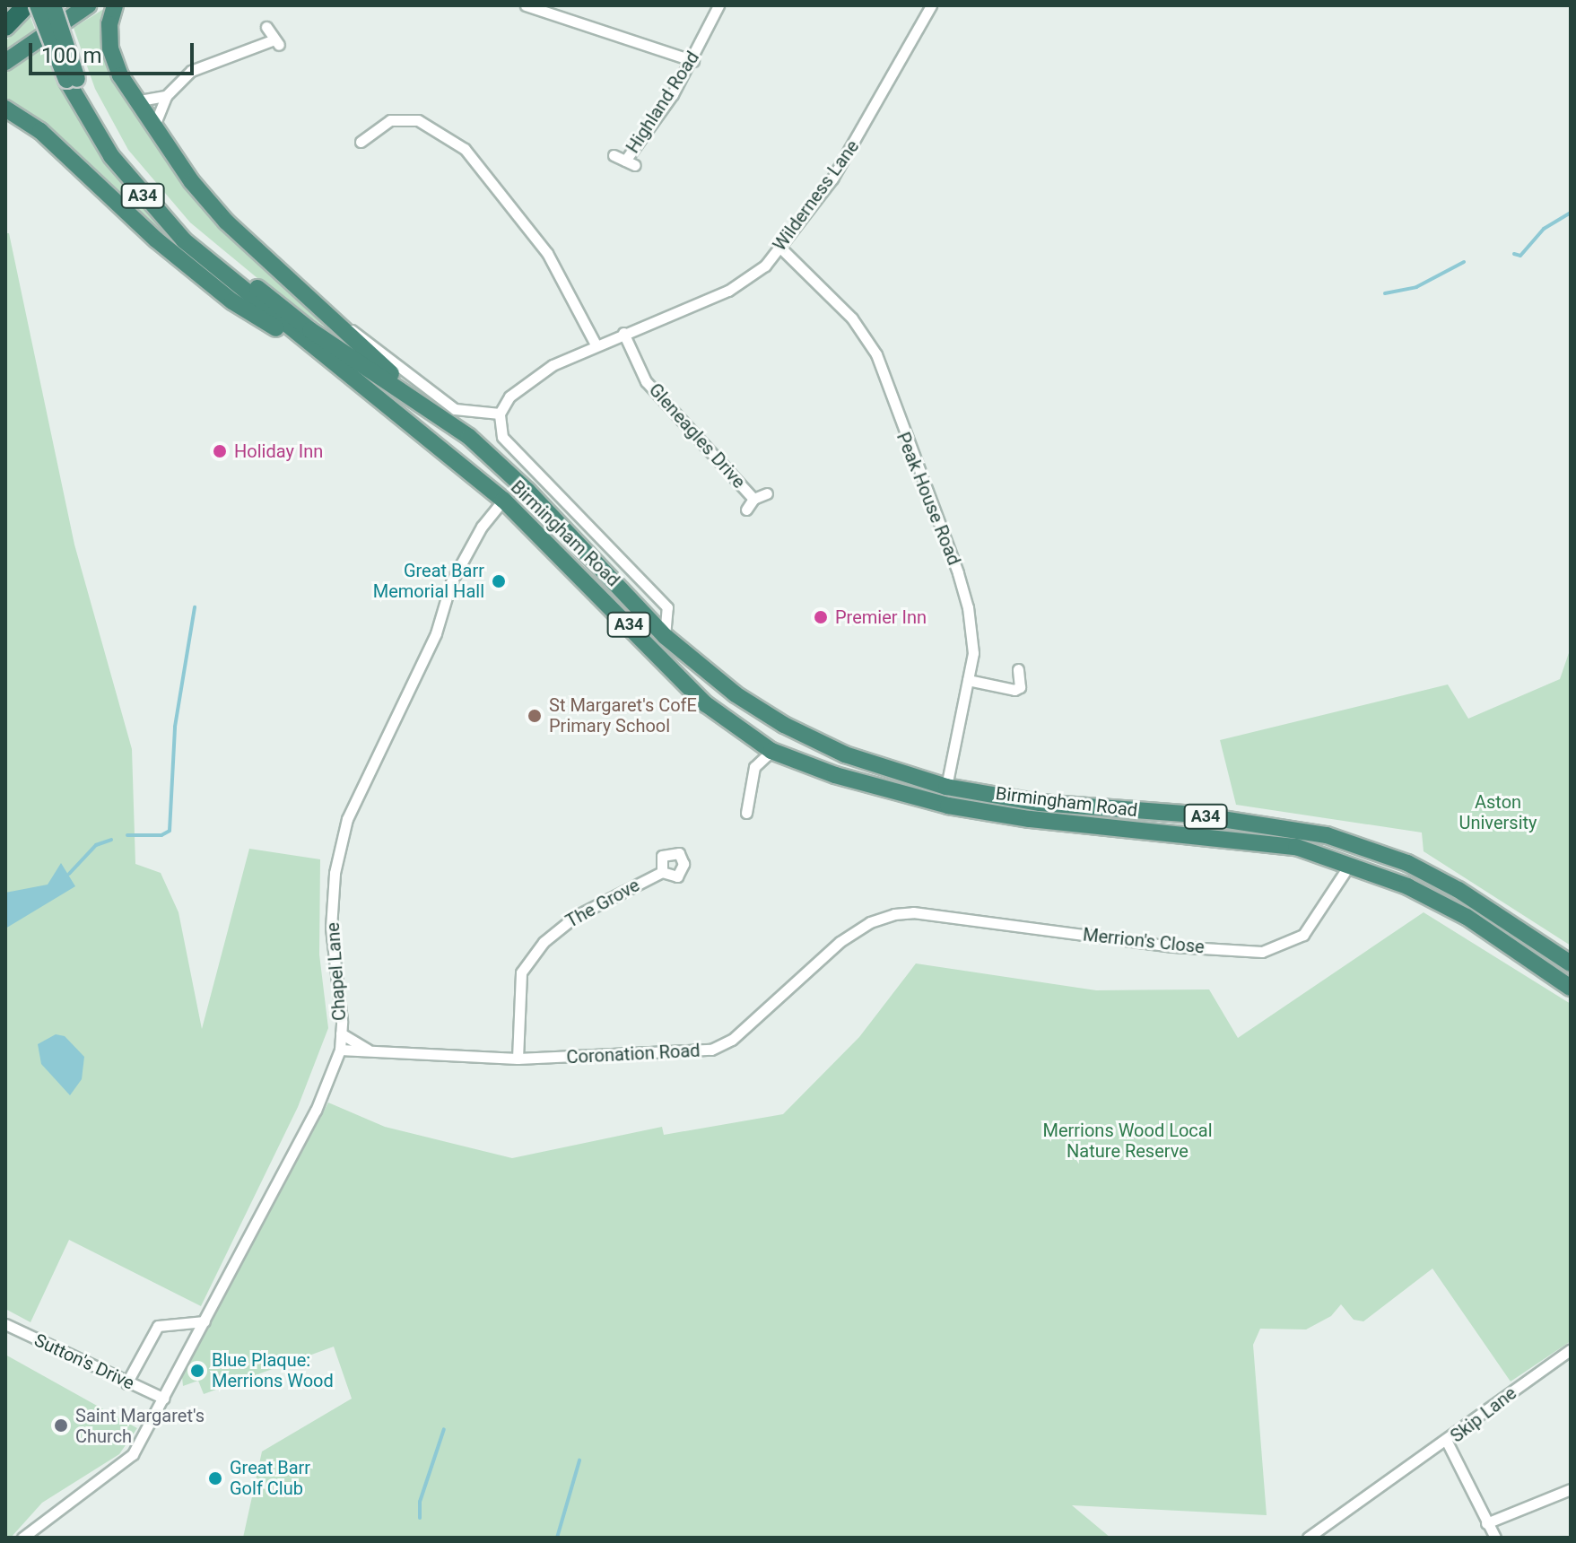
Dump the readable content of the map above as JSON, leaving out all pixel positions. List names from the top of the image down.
{
  "streets": {
    "highway": ["A34", "Birmingham Road"],
    "street": [
      "Highland Road",
      "Wilderness Lane",
      "Gleneagles Drive",
      "Peak House Road",
      "The Grove",
      "Merrion's Close",
      "Chapel Lane",
      "Coronation Road",
      "Sutton's Drive",
      "Skip Lane"
    ]
  },
  "crossings": [
    ["Wilderness Lane", "Gleneagles Drive"],
    ["Wilderness Lane", "Peak House Road"],
    ["Wilderness Lane", "Birmingham Road"],
    ["Peak House Road", "Birmingham Road"],
    ["Birmingham Road", "Merrion's Close"],
    ["Birmingham Road", "Chapel Lane"],
    ["The Grove", "Coronation Road"],
    ["Merrion's Close", "Coronation Road"],
    ["Chapel Lane", "Coronation Road"],
    ["Chapel Lane", "Sutton's Drive"]
  ],
  "parks": ["Aston University", "Merrions Wood Local Nature Reserve"],
  "places": [
    "Holiday Inn",
    "Great Barr Memorial Hall",
    "Premier Inn",
    "St Margaret's CofE Primary School",
    "Blue Plaque: Merrions Wood",
    "Saint Margaret's Church",
    "Great Barr Golf Club"
  ],
  "scale_bar": "100 m"
}
